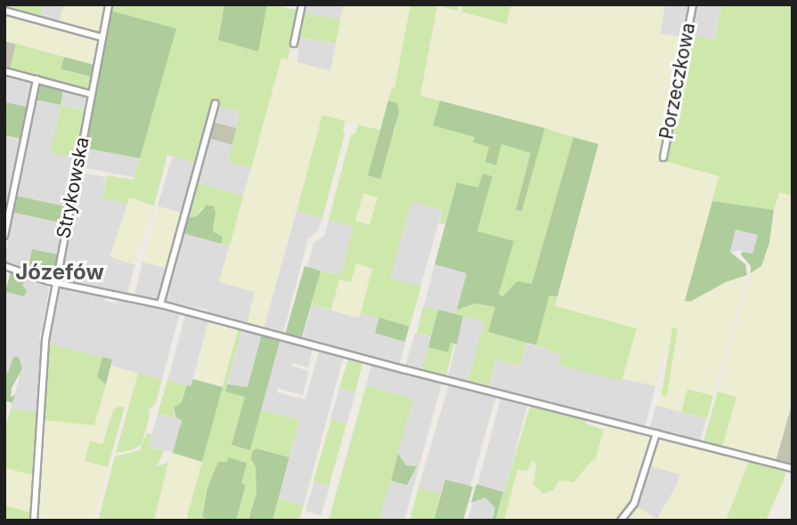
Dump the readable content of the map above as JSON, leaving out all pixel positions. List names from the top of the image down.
{
  "streets": {
    "street": ["Porzeczkowa", "Strykowska"]
  },
  "districts": ["Józefów"]
}
